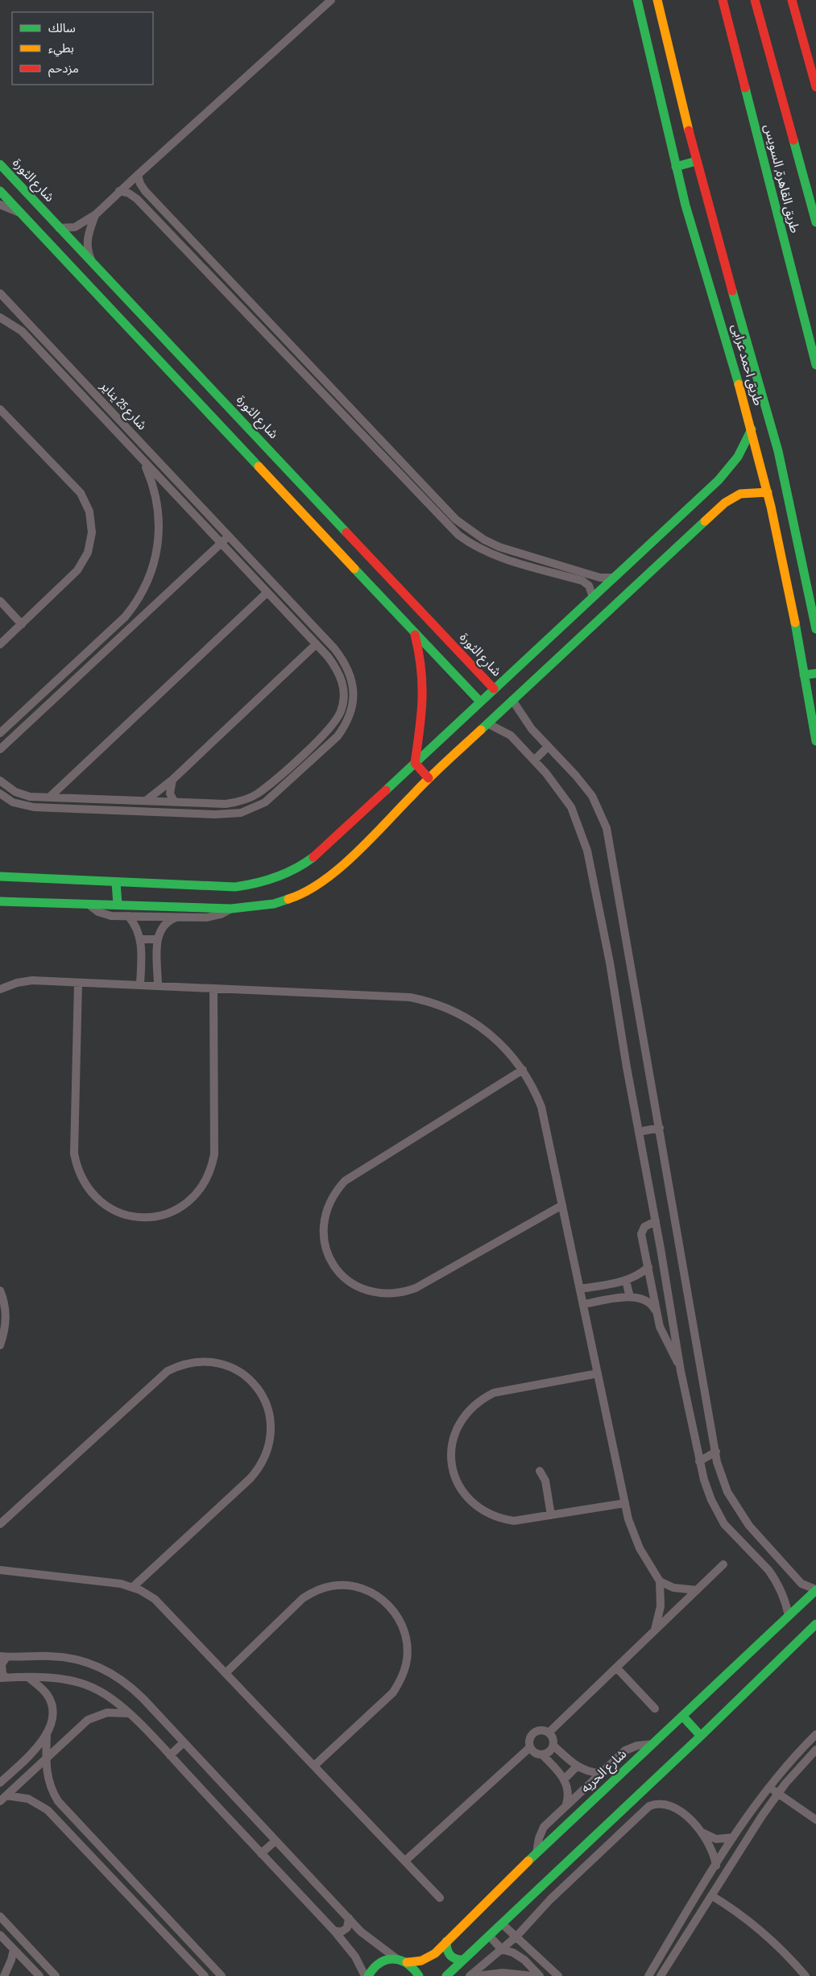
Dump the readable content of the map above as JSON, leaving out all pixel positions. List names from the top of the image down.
{
  "streets": {
    "main road": [
      "طريق القاهرة, السويس",
      "شارع الثورة",
      "طريق احمد عرابى",
      "شارع الحريه"
    ],
    "street": ["شارع 25 يناير"]
  },
  "legend": ["سالك", "بطيء", "مزدحم"]
}
